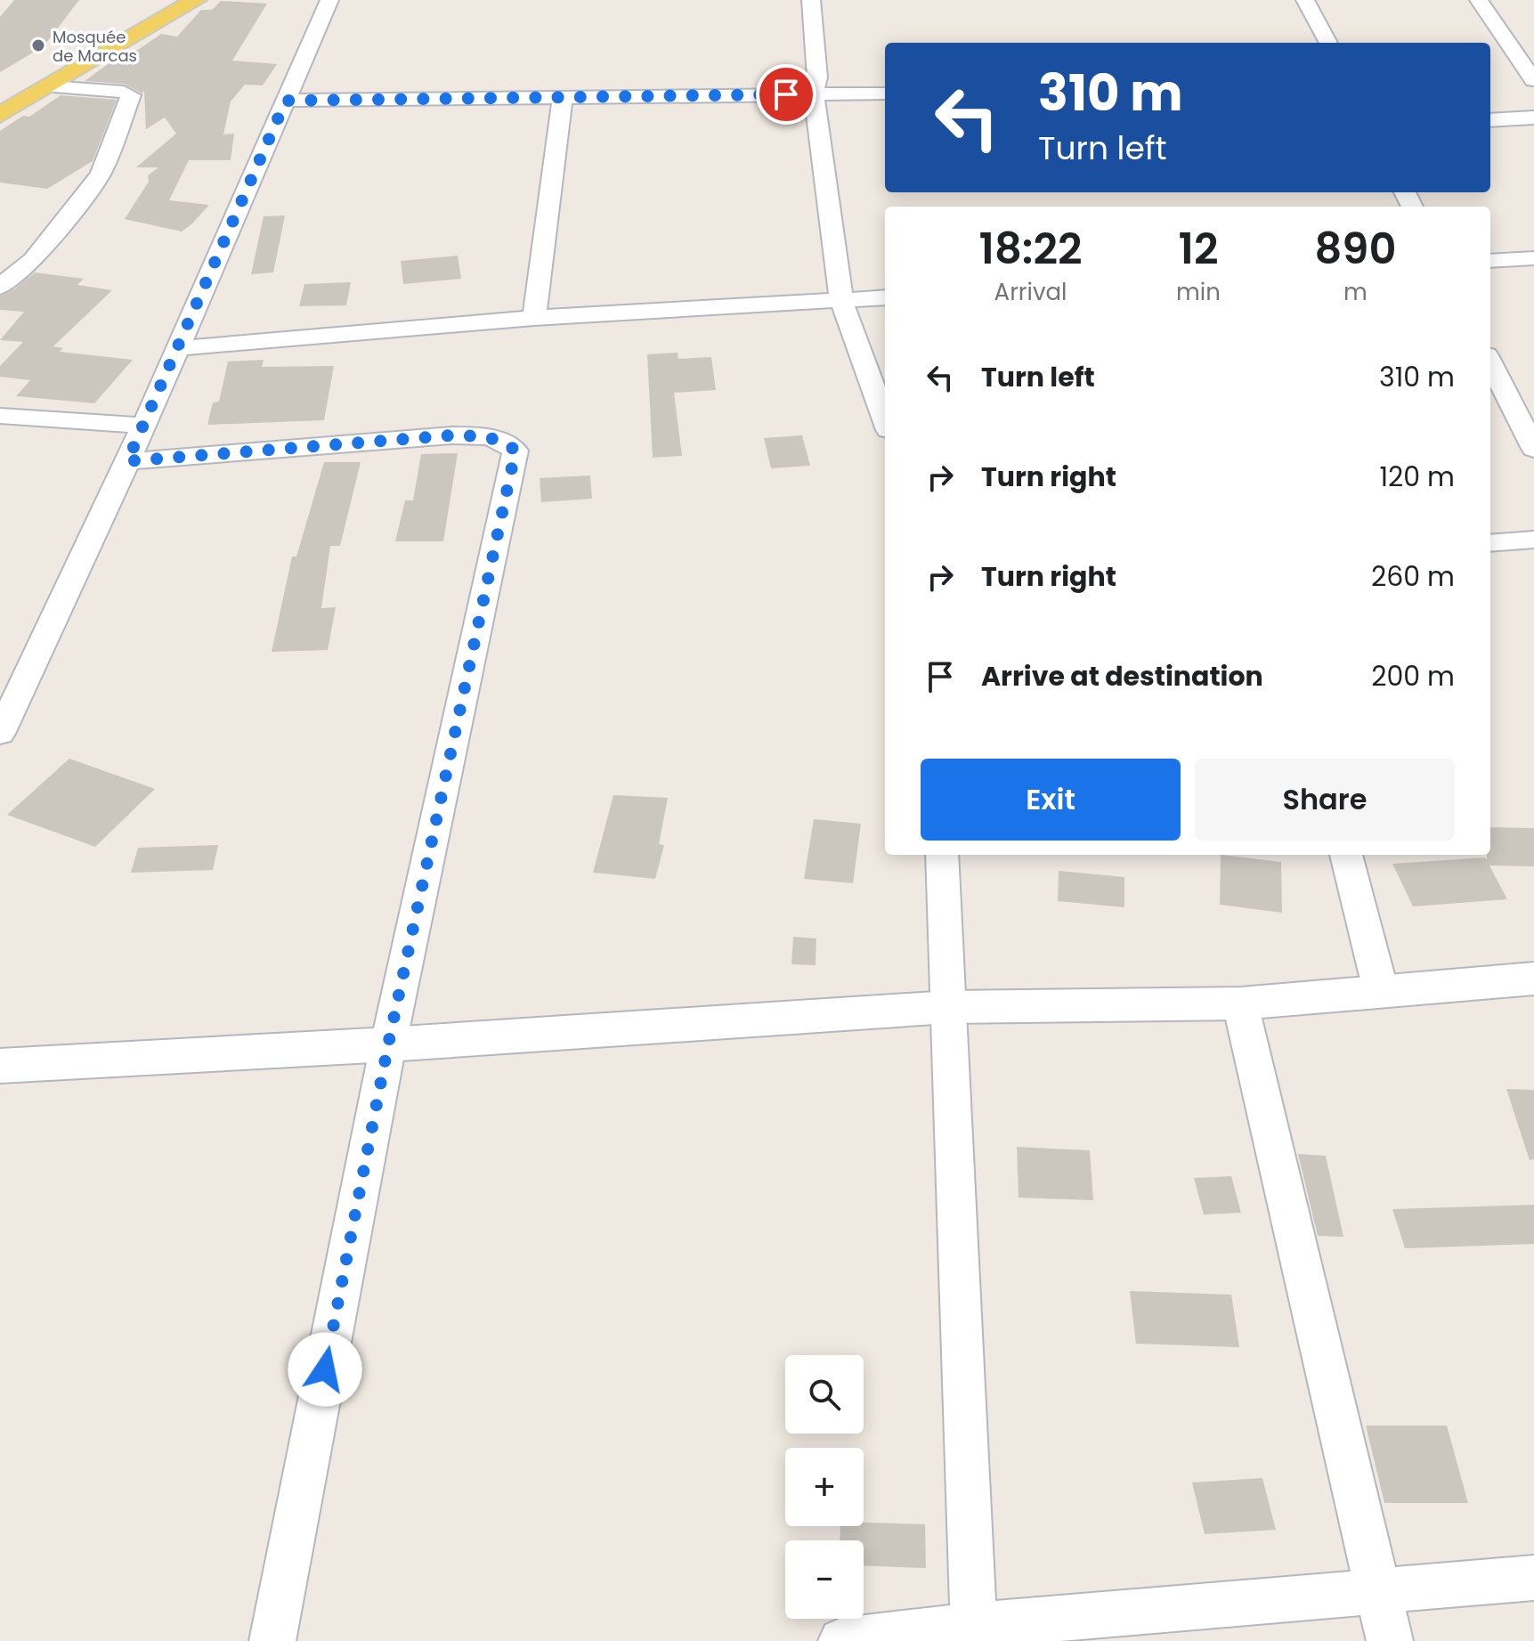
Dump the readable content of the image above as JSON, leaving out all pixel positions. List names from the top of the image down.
{
  "places": ["Mosquée de Marcas"],
  "page": {
    "turn": ["310 m", "Turn left"],
    "eta": [
      "18:22",
      "Arrival",
      "12",
      "min",
      "890",
      "m"
    ],
    "list": [
      {
        "name": "Turn left",
        "value": "310 m"
      },
      {
        "name": "Turn right",
        "value": "120 m"
      },
      {
        "name": "Turn right",
        "value": "260 m"
      },
      {
        "name": "Arrive at destination",
        "value": "200 m"
      }
    ],
    "buttons": ["Exit", "Share"],
    "map_buttons": ["+", "−"]
  }
}
